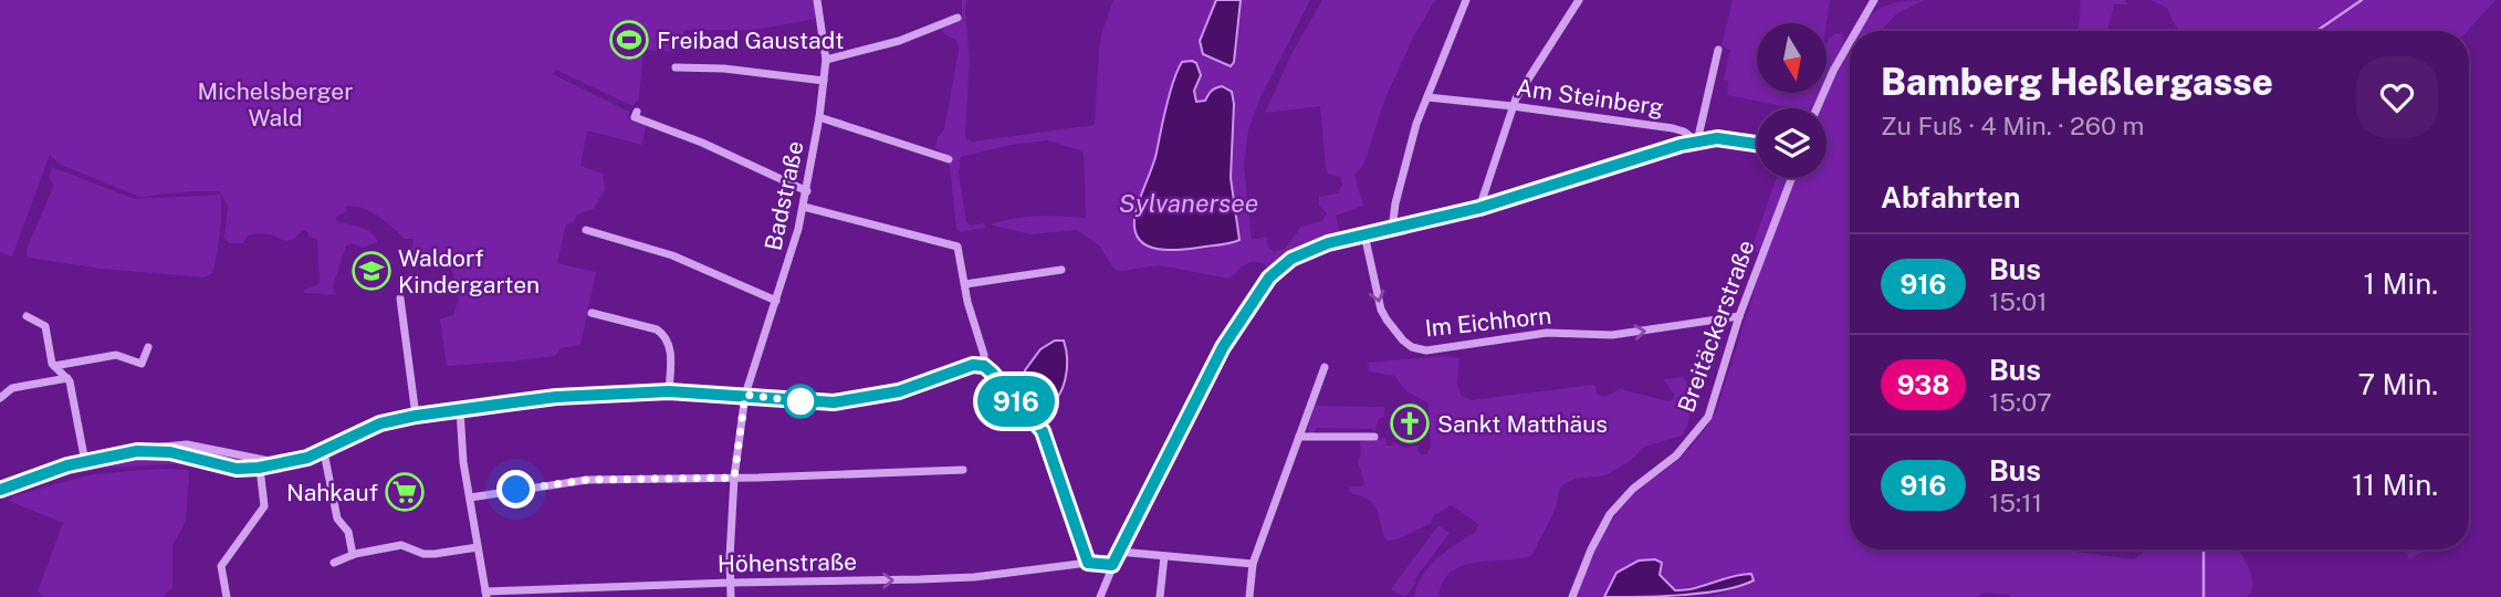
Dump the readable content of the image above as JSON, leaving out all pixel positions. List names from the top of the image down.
{
  "streets": {
    "street": [
      "Am Steinberg",
      "Badstraße",
      "Im Eichhorn",
      "Breitäckerstraße",
      "Höhenstraße"
    ]
  },
  "crossings": [
    ["Badstraße", "Höhenstraße"],
    ["Im Eichhorn", "Breitäckerstraße"]
  ],
  "one_way": ["Im Eichhorn", "Höhenstraße"],
  "water": ["Sylvanersee"],
  "parks": ["Michelsberger Wald"],
  "places": {
    "sports": ["Freibad Gaustadt"],
    "school or university": ["Waldorf Kindergarten"],
    "church": ["Sankt Matthäus"],
    "supermarket": ["Nahkauf"]
  },
  "lines": ["bus line 916"],
  "north": "bottom",
  "page": {
    "on_map": "916",
    "heading": [
      ["Bamberg Heßlergasse", "Zu Fuß · 4 Min. · 260 m"],
      "Abfahrten"
    ],
    "list": [
      {
        "mark": "916",
        "name": "Bus",
        "note": "15:01",
        "value": "1 Min."
      },
      {
        "mark": "938",
        "name": "Bus",
        "note": "15:07",
        "value": "7 Min."
      },
      {
        "mark": "916",
        "name": "Bus",
        "note": "15:11",
        "value": "11 Min."
      }
    ]
  }
}
